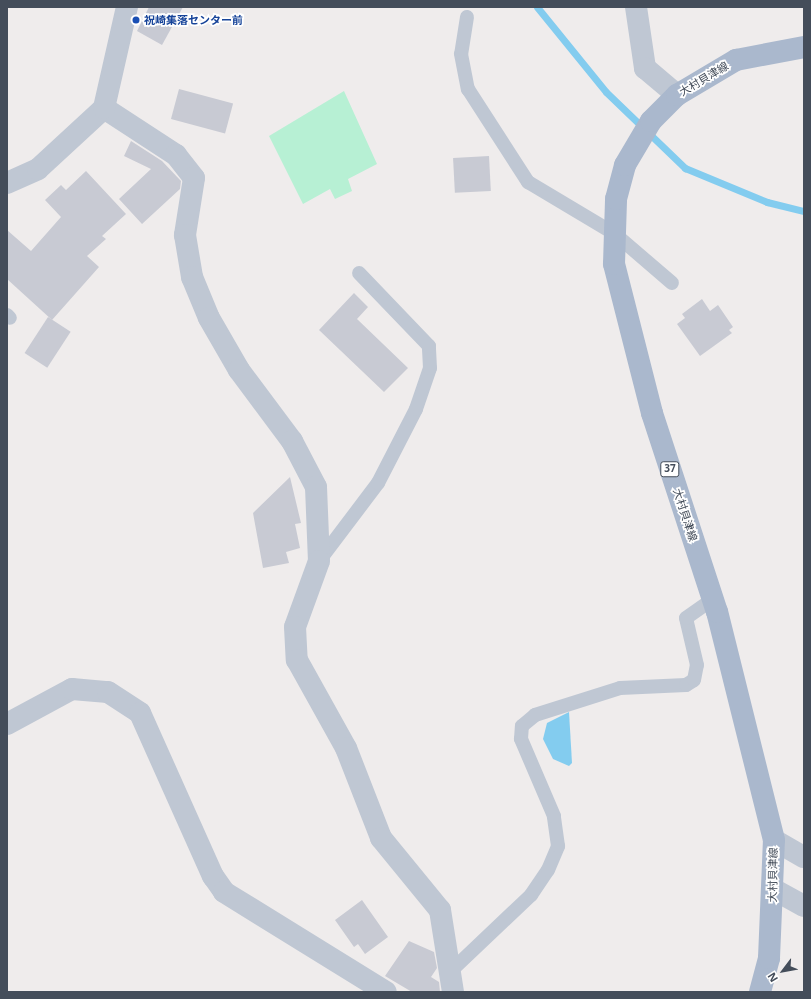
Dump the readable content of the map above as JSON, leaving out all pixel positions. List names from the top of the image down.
{
  "streets": {
    "main road": ["大村貝津線", "37"]
  },
  "places": ["祝崎集落センター前"],
  "north": "bottom left"
}
